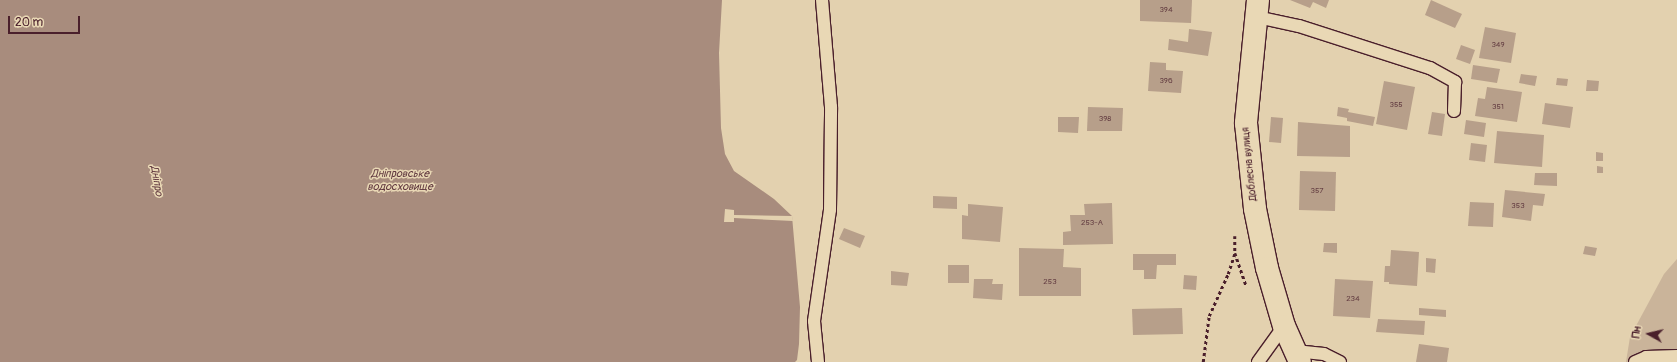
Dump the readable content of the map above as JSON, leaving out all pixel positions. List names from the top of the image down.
{
  "streets": {
    "street": ["Доблесна вулиця"]
  },
  "water": ["Дніпровське водосховище", "Дніпро"],
  "house_numbers": [
    "394",
    "349",
    "396",
    "355",
    "351",
    "398",
    "357",
    "353",
    "253-А",
    "253",
    "234"
  ],
  "scale_bar": "20 m",
  "north": "left"
}
